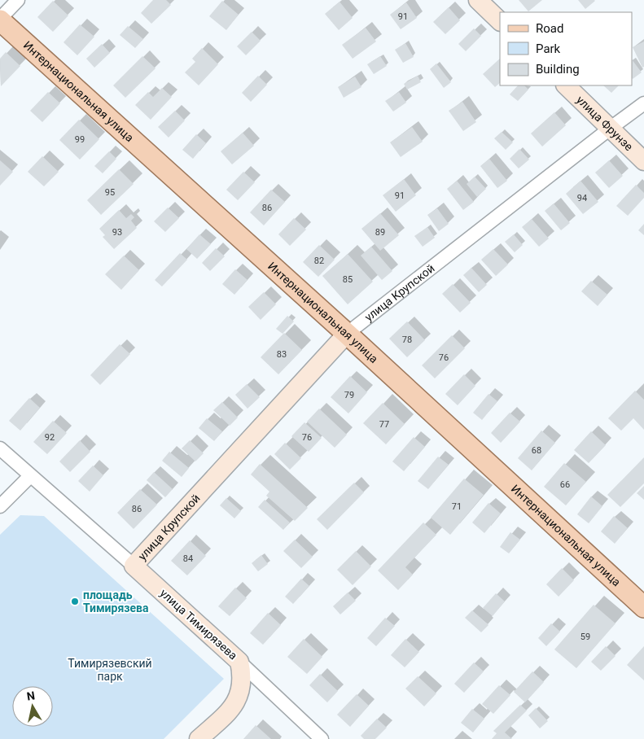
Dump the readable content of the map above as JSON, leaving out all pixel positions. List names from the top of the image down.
{
  "streets": {
    "main road": ["Интернациональная улица"],
    "street": ["улица Фрунзе", "улица Крупской", "улица Тимирязева"]
  },
  "crossings": [
    ["Интернациональная улица", "улица Крупской"],
    ["улица Фрунзе", "улица Крупской"],
    ["улица Крупской", "улица Тимирязева"]
  ],
  "parks": ["Тимирязевский парк"],
  "places": ["площадь Тимирязева"],
  "house_numbers": [
    "91",
    "99",
    "95",
    "91",
    "94",
    "86",
    "93",
    "89",
    "82",
    "85",
    "78",
    "83",
    "76",
    "79",
    "77",
    "92",
    "76",
    "68",
    "66",
    "71",
    "86",
    "84",
    "59"
  ],
  "legend": ["Road", "Park", "Building"],
  "north": "top"
}
